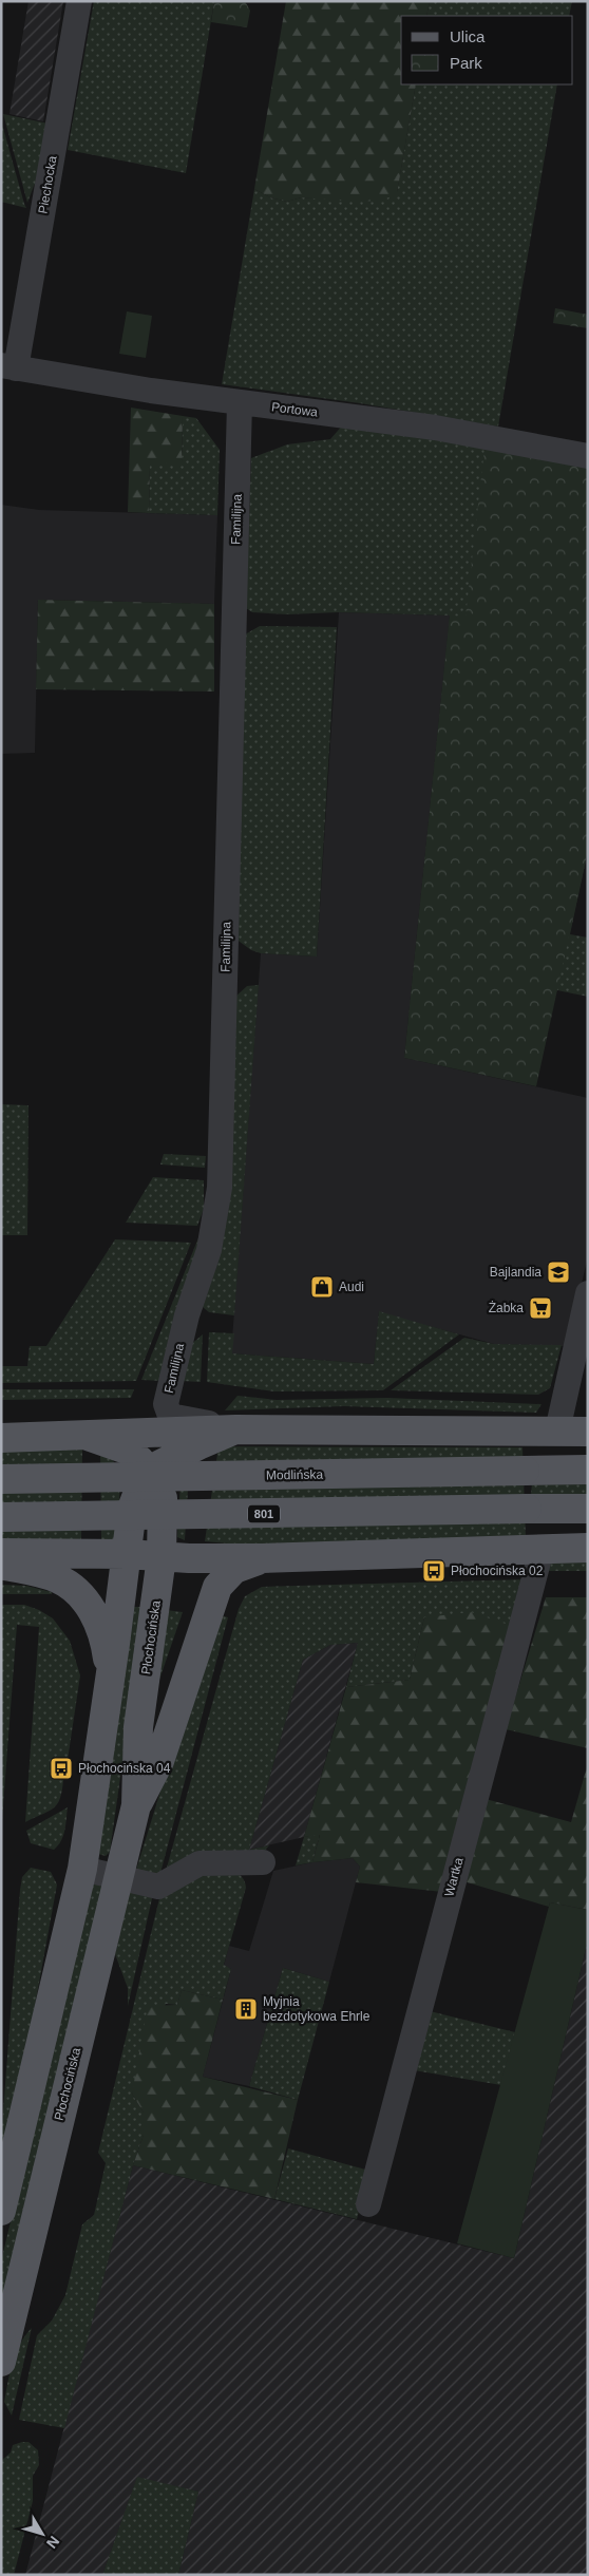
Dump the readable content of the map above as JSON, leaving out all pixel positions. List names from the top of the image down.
{
  "streets": {
    "main road": ["Modlińska", "801", "Płochocińska"],
    "street": [
      "Piechocka",
      "Portowa",
      "Familijna",
      "Wartka"
    ]
  },
  "crossings": [
    ["Piechocka", "Portowa"],
    ["Portowa", "Familijna"]
  ],
  "places": {
    "school or university": ["Bajlandia"],
    "shop": ["Audi"],
    "supermarket": ["Żabka"],
    "bus stop": ["Płochocińska 02", "Płochocińska 04"],
    "building": ["Myjnia bezdotykowa Ehrle"]
  },
  "legend": ["Ulica", "Park"],
  "north": "bottom right"
}
